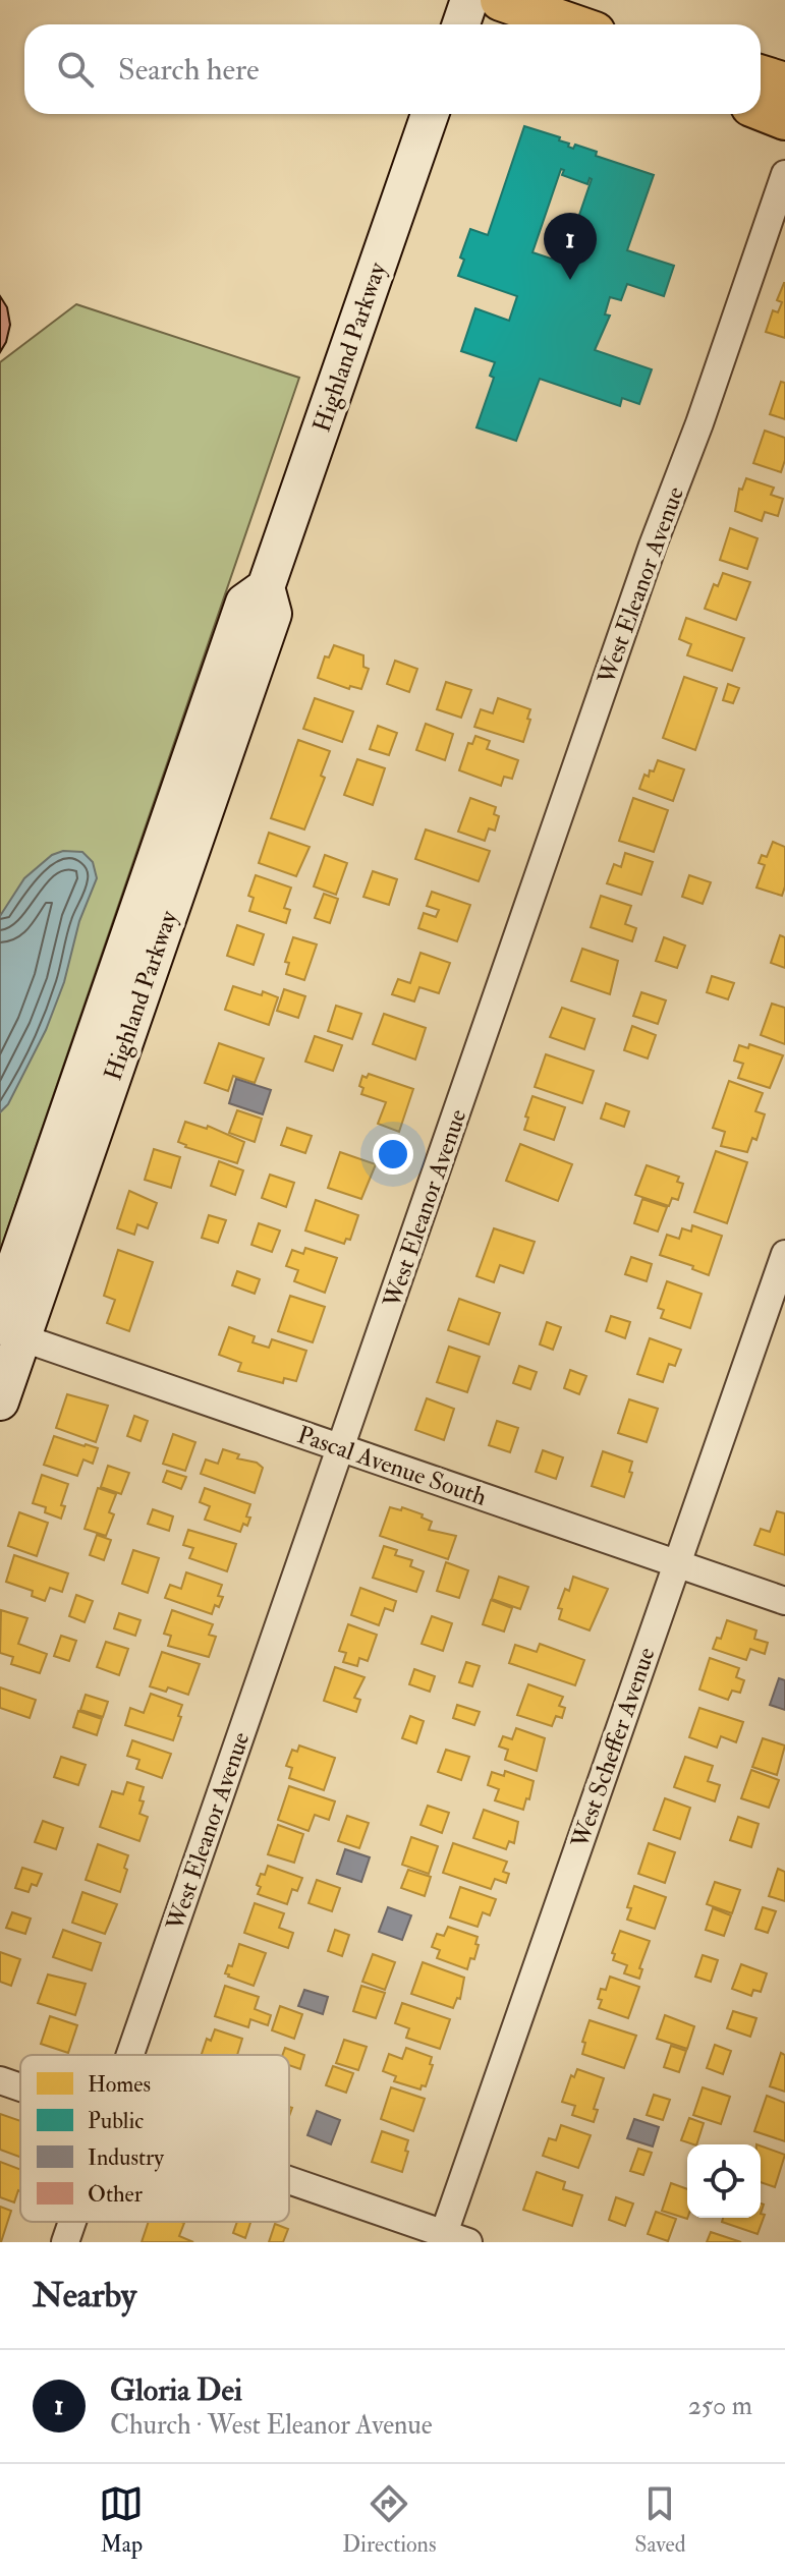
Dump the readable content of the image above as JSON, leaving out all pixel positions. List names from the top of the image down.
{
  "streets": {
    "street": [
      "Highland Parkway",
      "West Eleanor Avenue",
      "Pascal Avenue South",
      "West Scheffer Avenue"
    ]
  },
  "crossings": [
    ["Highland Parkway", "Pascal Avenue South"],
    ["West Eleanor Avenue", "Pascal Avenue South"],
    ["Pascal Avenue South", "West Scheffer Avenue"]
  ],
  "legend": [
    "Homes",
    "Public",
    "Industry",
    "Other"
  ],
  "page": {
    "search": "Search here",
    "pins": "1",
    "heading": "Nearby",
    "list": [
      {
        "mark": "1",
        "name": "Gloria Dei",
        "note": "Church · West Eleanor Avenue",
        "value": "250 m"
      }
    ],
    "nav": ["Map", "Directions", "Saved"]
  }
}
